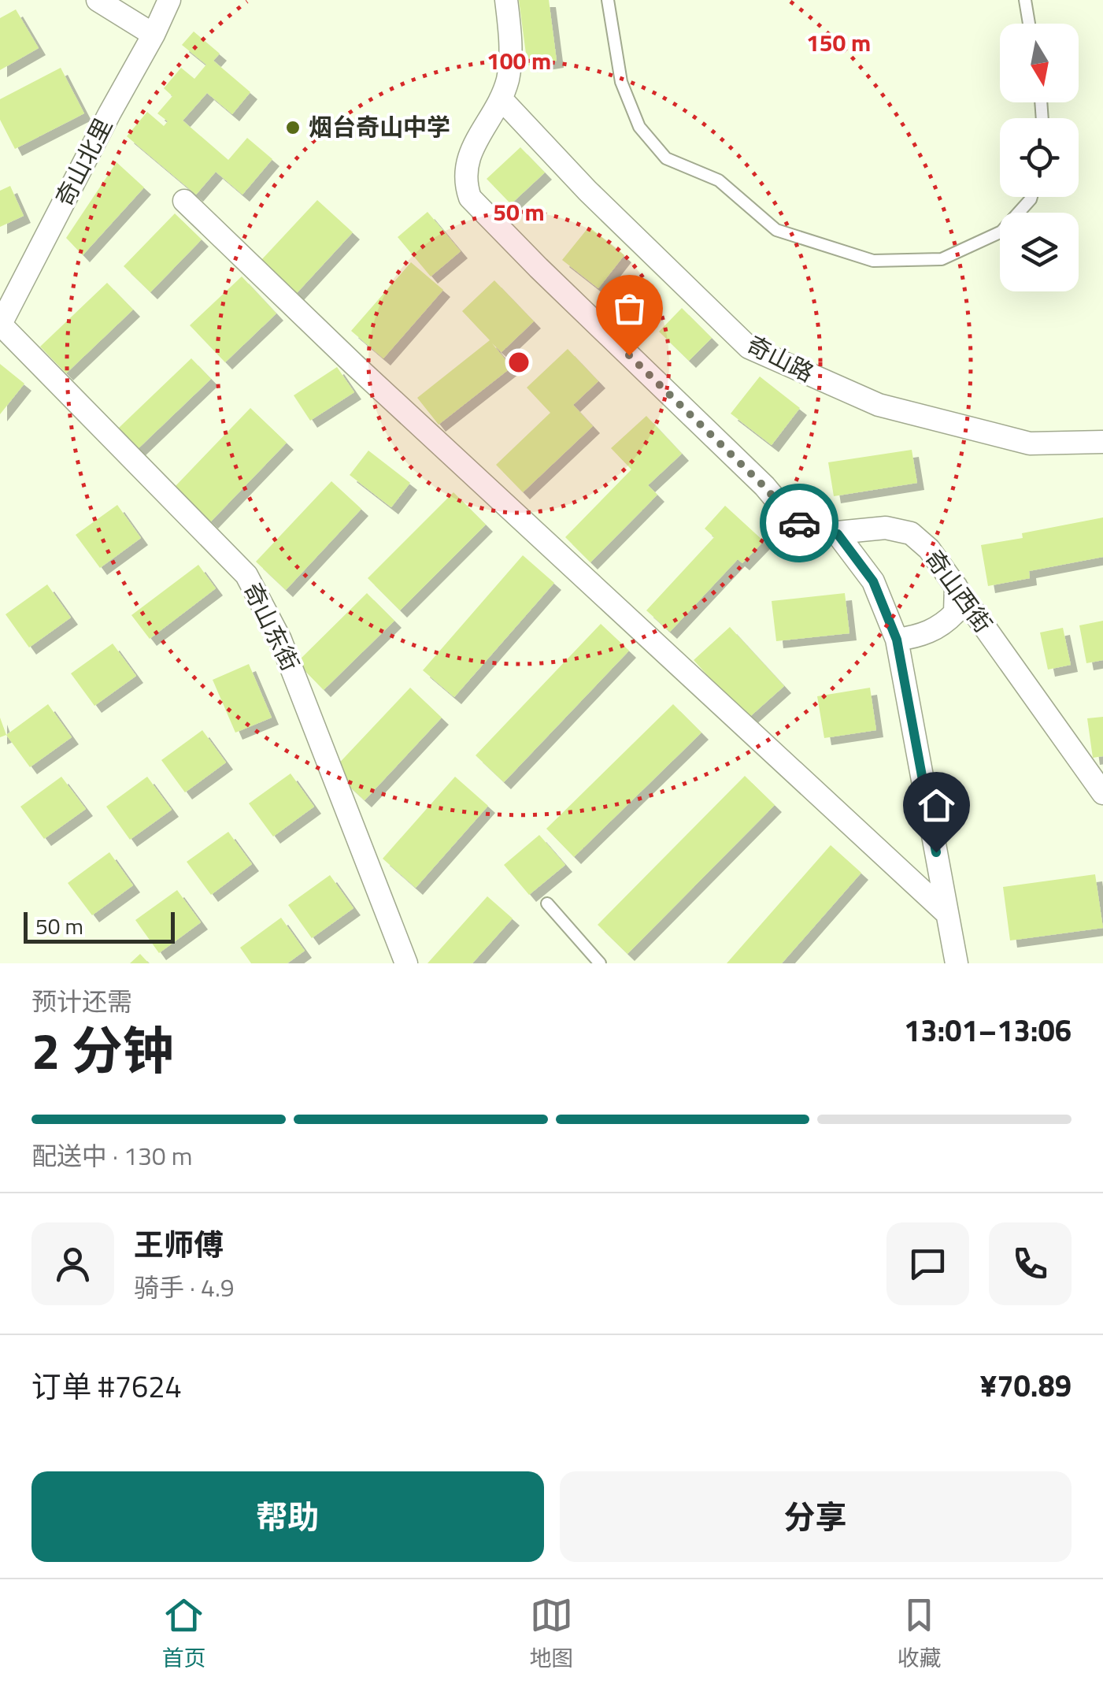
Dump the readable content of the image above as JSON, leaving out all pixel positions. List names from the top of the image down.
{
  "streets": {
    "street": [
      "奇山北里",
      "奇山路",
      "奇山西街",
      "奇山东街"
    ]
  },
  "crossings": [
    ["奇山北里", "奇山东街"],
    ["奇山路", "奇山西街"]
  ],
  "places": ["烟台奇山中学"],
  "scale_bar": "50 m",
  "north": "bottom",
  "page": {
    "scale": "50 m",
    "heading": ["2 分钟", "预计还需", "13:01–13:06"],
    "panel": [
      "王师傅",
      "骑手 · 4.9",
      "订单 #7624",
      "¥70.89"
    ],
    "bar": "配送中 · 130 m",
    "buttons": ["帮助", "分享"],
    "tabs": ["首页", "地图", "收藏"]
  },
  "rings": ["150 m", "100 m", "50 m"]
}
